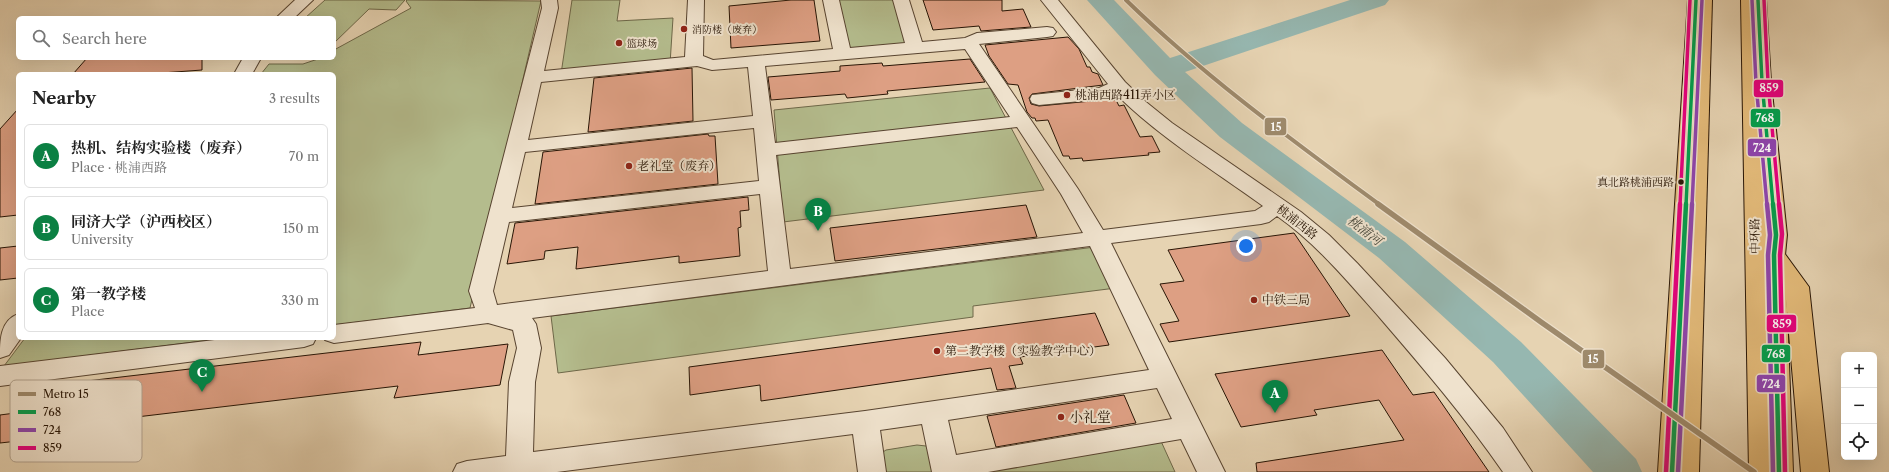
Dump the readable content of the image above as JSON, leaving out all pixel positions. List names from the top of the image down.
{
  "streets": {
    "main road": ["中环路"],
    "street": ["桃浦西路"]
  },
  "water": ["桃浦河"],
  "places": [
    "消防楼（废弃）",
    "篮球场",
    "桃浦西路411弄小区",
    "老礼堂（废弃）",
    "真北路桃浦西路",
    "中铁三局",
    "第二教学楼（实验教学中心）",
    "小礼堂"
  ],
  "lines": [
    "metro line 15",
    "transit line 768",
    "transit line 724",
    "transit line 859"
  ],
  "legend": [
    "Metro 15",
    "768",
    "724",
    "859"
  ],
  "page": {
    "search": "Search here",
    "heading": ["Nearby", "3 results"],
    "list": [
      {
        "mark": "A",
        "name": "热机、结构实验楼（废弃）",
        "note": "Place · 桃浦西路",
        "value": "70 m"
      },
      {
        "mark": "B",
        "name": "同济大学（沪西校区）",
        "note": "University",
        "value": "150 m"
      },
      {
        "mark": "C",
        "name": "第一教学楼",
        "note": "Place",
        "value": "330 m"
      }
    ],
    "pins": ["B", "C", "A"],
    "map_buttons": ["+", "−"]
  }
}
